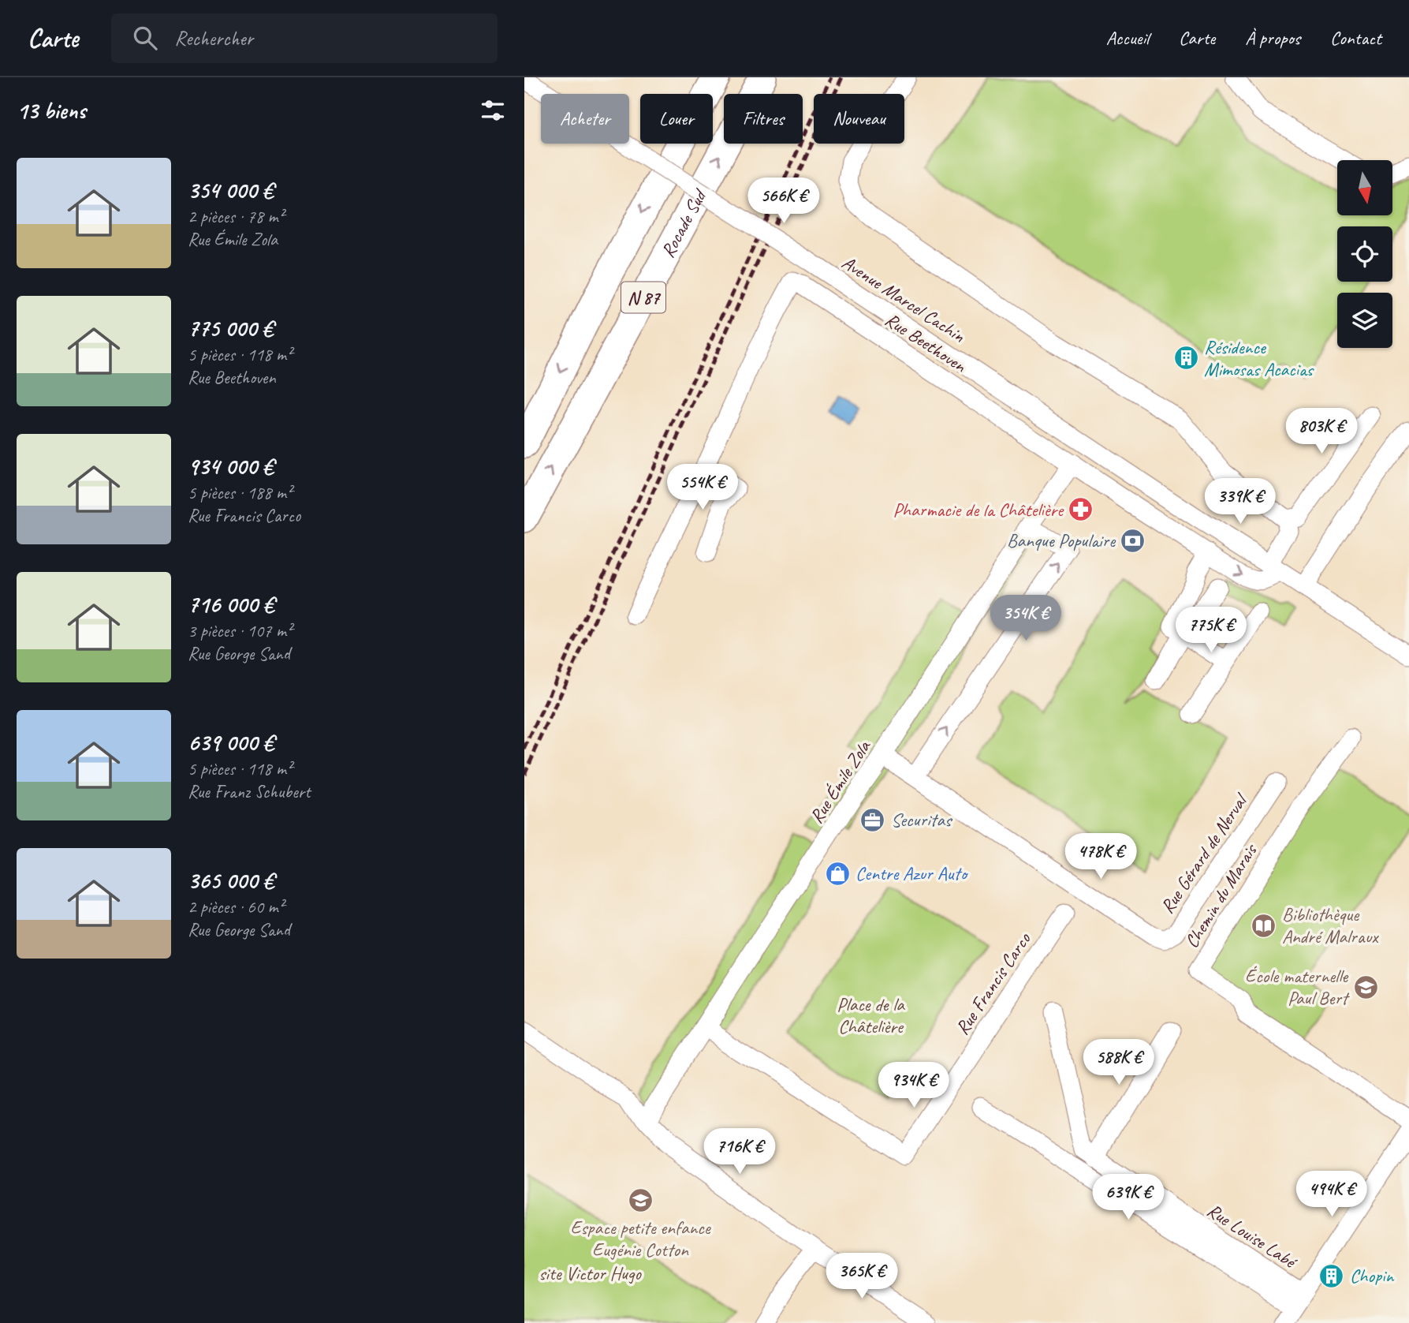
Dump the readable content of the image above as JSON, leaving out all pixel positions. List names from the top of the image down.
{
  "streets": {
    "highway": ["Rocade Sud", "N 87"],
    "street": [
      "Avenue Marcel Cachin",
      "Rue Beethoven",
      "Rue Émile Zola",
      "Rue Gérard de Nerval",
      "Chemin du Marais",
      "Rue Francis Carco",
      "Rue Louise Labé"
    ]
  },
  "crossings": [
    ["Avenue Marcel Cachin", "Rue Beethoven"],
    ["Rue Beethoven", "Rue Émile Zola"],
    ["Rue Émile Zola", "Rue Gérard de Nerval"],
    ["Rue Émile Zola", "Rue Francis Carco"]
  ],
  "parks": ["Place de la Châtelière", "site Victor Hugo"],
  "places": {
    "building": ["Résidence Mimosas Acacias", "Chopin"],
    "pharmacy": ["Pharmacie de la Châtelière"],
    "bank": ["Banque Populaire"],
    "office": ["Securitas"],
    "shop": ["Centre Azur Auto"],
    "library": ["Bibliothèque André Malraux"],
    "school or university": ["École maternelle Paul Bert", "Espace petite enfance Eugénie Cotton"]
  },
  "north": "bottom",
  "page": {
    "header": "Carte",
    "search": "Rechercher",
    "nav": [
      "Accueil",
      "Carte",
      "À propos",
      "Contact"
    ],
    "heading": "13 biens",
    "chip": [
      "Acheter",
      "Louer",
      "Filtres",
      "Nouveau"
    ],
    "list": [
      {
        "name": "354 000 €",
        "note": "2 pièces · 78 m² · Rue Émile Zola"
      },
      {
        "name": "775 000 €",
        "note": "5 pièces · 118 m² · Rue Beethoven"
      },
      {
        "name": "934 000 €",
        "note": "5 pièces · 188 m² · Rue Francis Carco"
      },
      {
        "name": "716 000 €",
        "note": "3 pièces · 107 m² · Rue George Sand"
      },
      {
        "name": "639 000 €",
        "note": "5 pièces · 118 m² · Rue Franz Schubert"
      },
      {
        "name": "365 000 €",
        "note": "2 pièces · 60 m² · Rue George Sand"
      }
    ],
    "price": [
      "566K €",
      "803K €",
      "554K €",
      "339K €",
      "354K €",
      "775K €",
      "478K €",
      "588K €",
      "934K €",
      "716K €",
      "494K €",
      "639K €",
      "365K €"
    ]
  }
}
